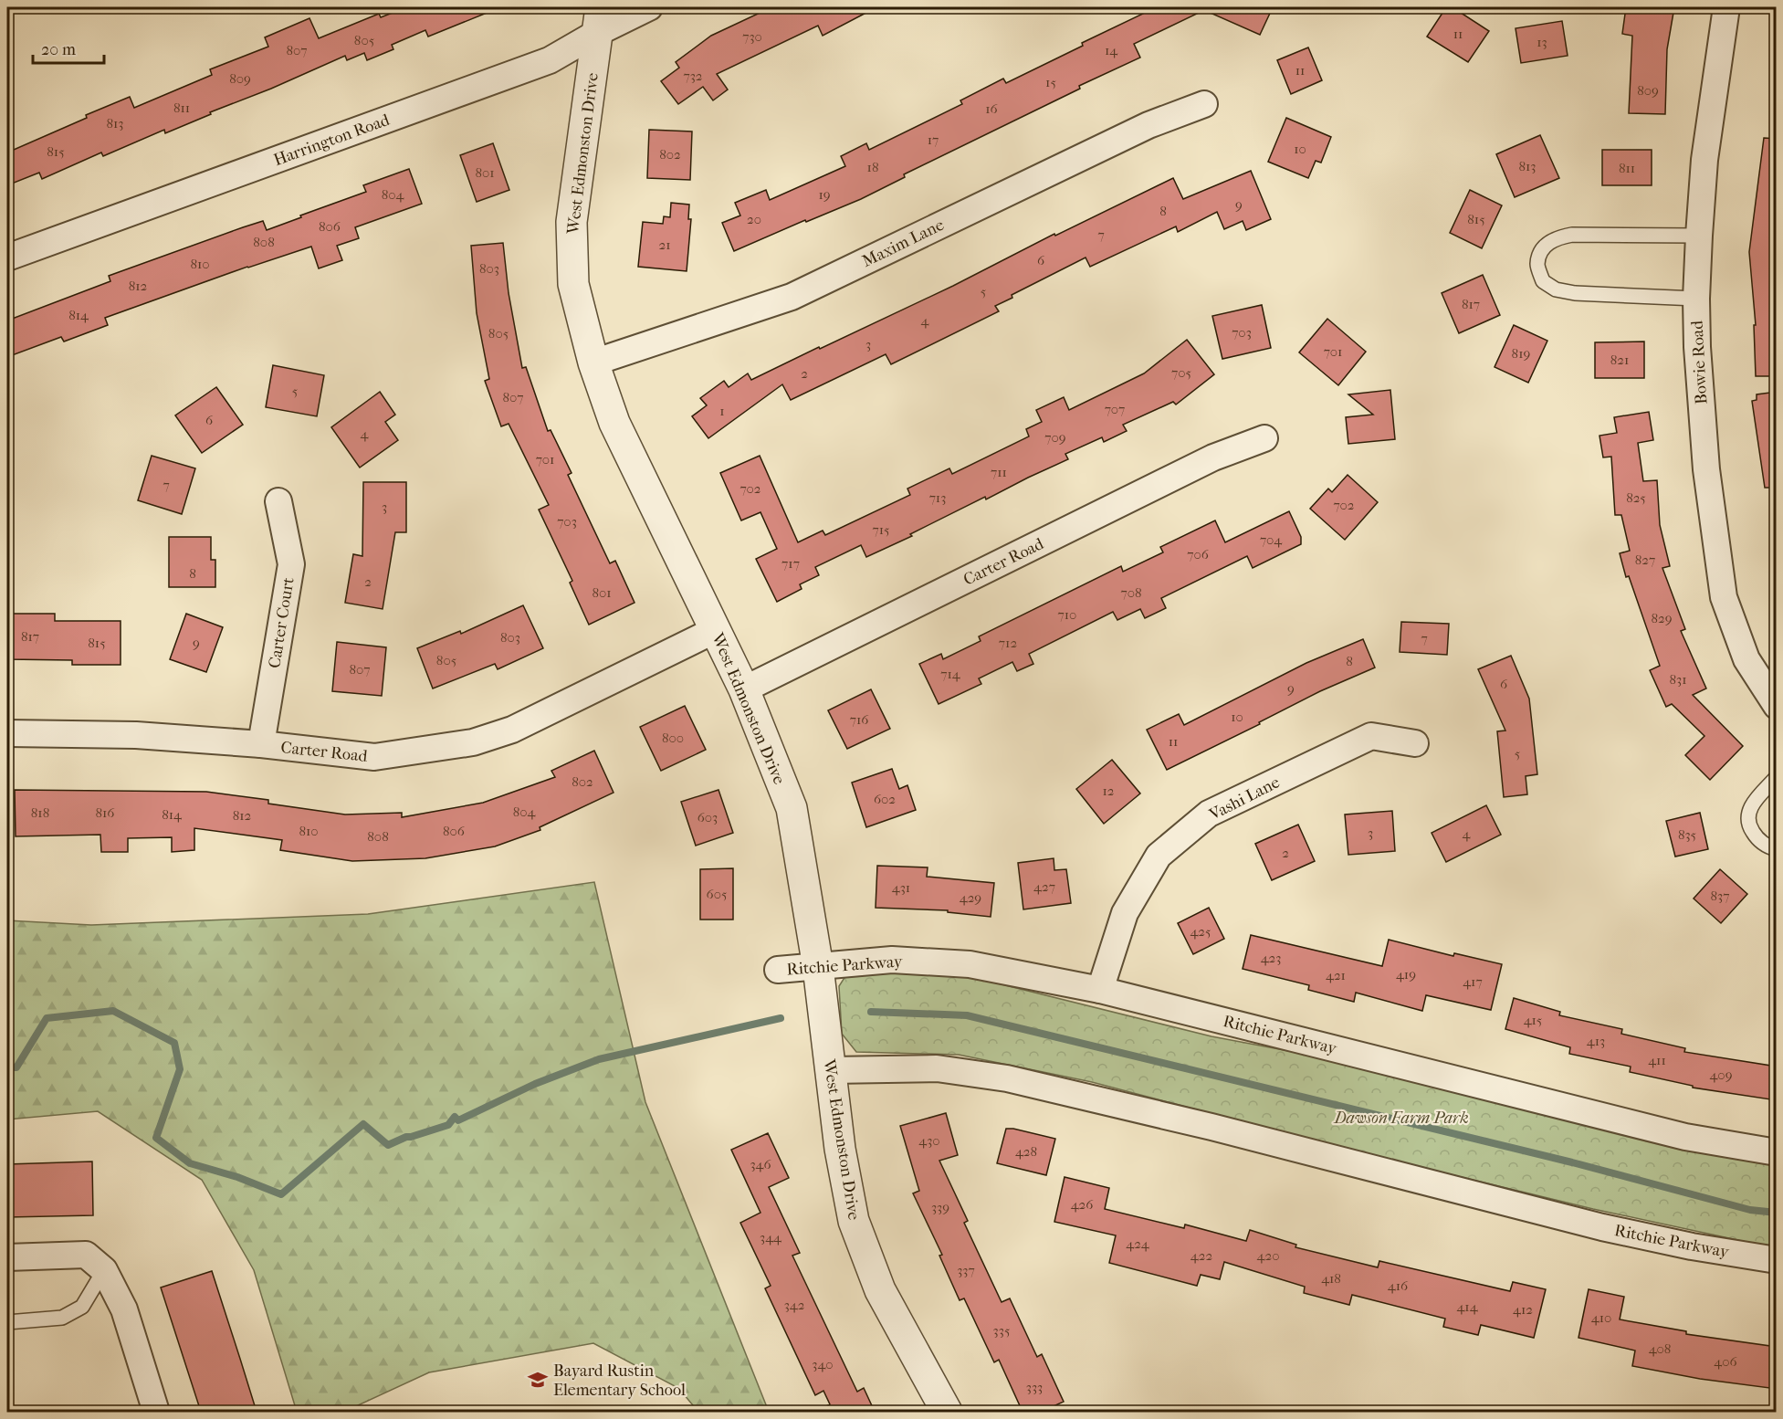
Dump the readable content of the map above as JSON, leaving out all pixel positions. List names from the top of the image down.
{
  "streets": {
    "street": [
      "Harrington Road",
      "West Edmonston Drive",
      "Maxim Lane",
      "Bowie Road",
      "Carter Road",
      "Carter Court",
      "Vashi Lane",
      "Ritchie Parkway"
    ]
  },
  "crossings": [
    ["Harrington Road", "West Edmonston Drive"],
    ["West Edmonston Drive", "Maxim Lane"],
    ["West Edmonston Drive", "Carter Road"],
    ["West Edmonston Drive", "Ritchie Parkway"],
    ["Carter Road", "Carter Court"],
    ["Vashi Lane", "Ritchie Parkway"]
  ],
  "parks": ["Dawson Farm Park"],
  "places": {
    "school or university": ["Bayard Rustin Elementary School"]
  },
  "house_numbers": [
    "11",
    "730",
    "805",
    "13",
    "807",
    "14",
    "11",
    "732",
    "809",
    "15",
    "809",
    "811",
    "16",
    "813",
    "17",
    "10",
    "815",
    "802",
    "813",
    "18",
    "811",
    "801",
    "804",
    "19",
    "9",
    "8",
    "20",
    "815",
    "806",
    "7",
    "808",
    "21",
    "6",
    "810",
    "803",
    "812",
    "5",
    "817",
    "814",
    "4",
    "703",
    "805",
    "3",
    "701",
    "819",
    "821",
    "705",
    "2",
    "5",
    "807",
    "707",
    "1",
    "6",
    "4",
    "709",
    "701",
    "711",
    "7",
    "702",
    "713",
    "825",
    "702",
    "3",
    "703",
    "715",
    "704",
    "706",
    "827",
    "717",
    "8",
    "2",
    "801",
    "708",
    "710",
    "829",
    "817",
    "803",
    "7",
    "815",
    "9",
    "712",
    "805",
    "8",
    "807",
    "714",
    "831",
    "6",
    "9",
    "10",
    "716",
    "800",
    "11",
    "5",
    "802",
    "12",
    "602",
    "804",
    "818",
    "816",
    "814",
    "812",
    "603",
    "810",
    "806",
    "3",
    "4",
    "835",
    "808",
    "2",
    "427",
    "431",
    "605",
    "837",
    "429",
    "425",
    "423",
    "419",
    "421",
    "417",
    "415",
    "413",
    "411",
    "409",
    "430",
    "428",
    "346",
    "426",
    "339",
    "344",
    "424",
    "422",
    "420",
    "337",
    "418",
    "416",
    "342",
    "414",
    "412",
    "410",
    "335",
    "408",
    "406",
    "340",
    "333"
  ],
  "scale_bar": "20 m"
}
